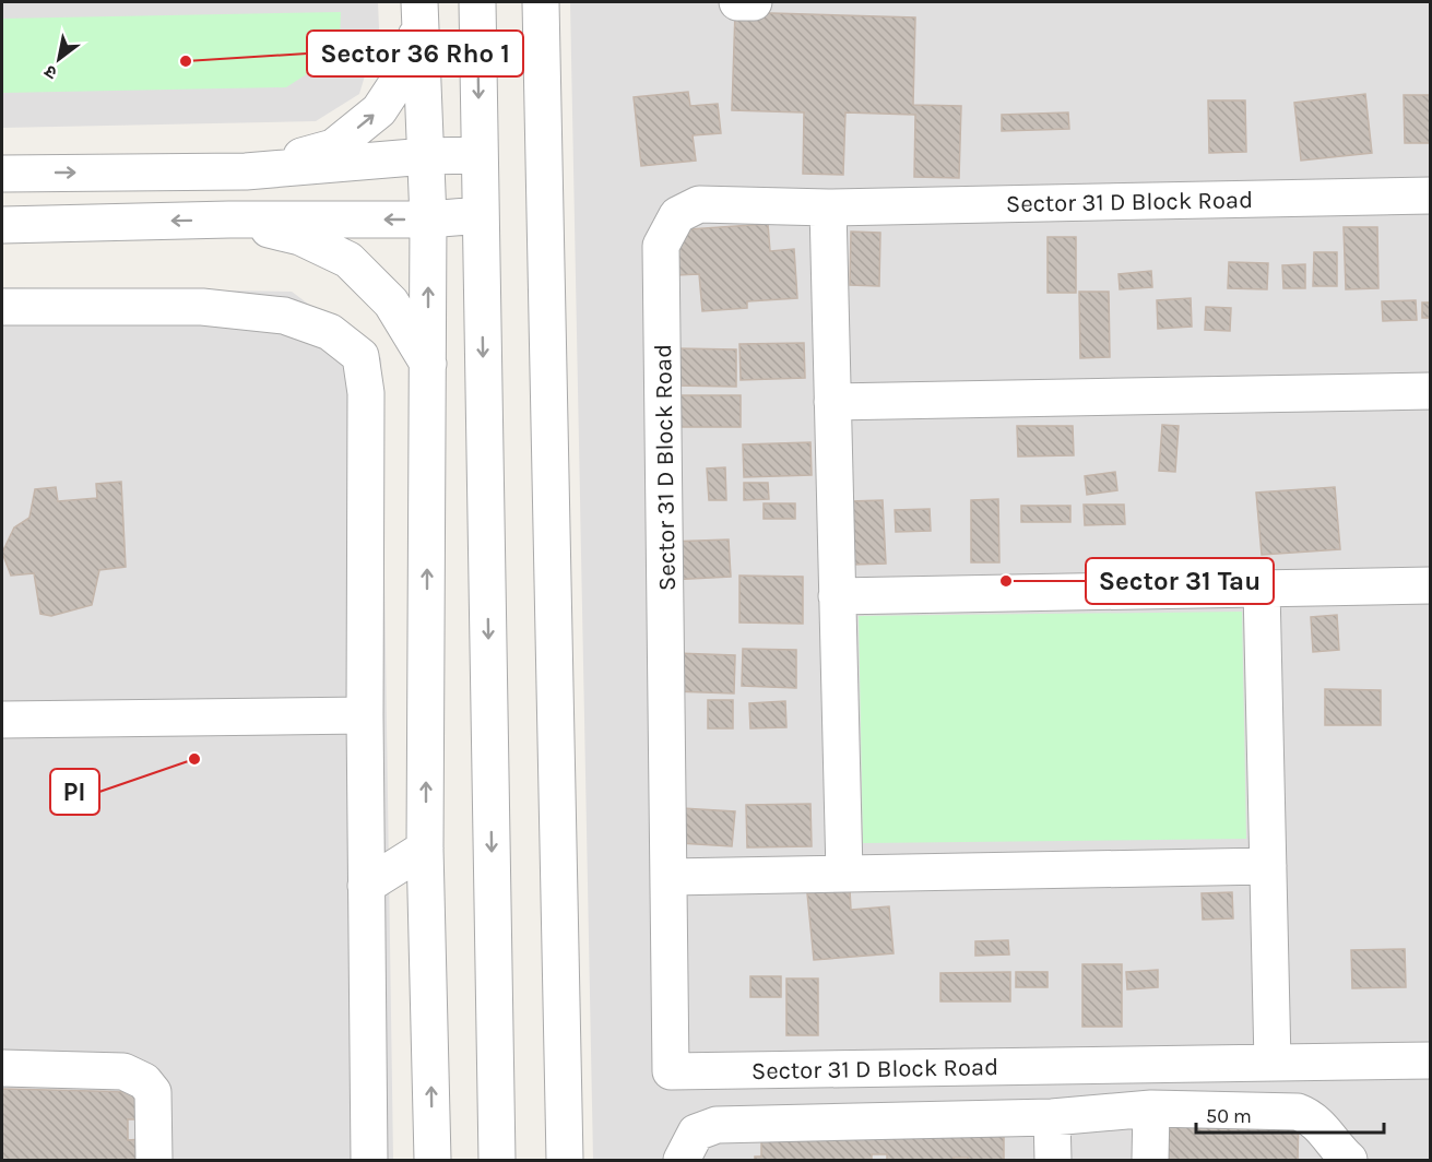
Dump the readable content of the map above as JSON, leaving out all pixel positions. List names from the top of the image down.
{
  "streets": {
    "street": ["Sector 31 D Block Road"]
  },
  "places": ["Sector 36 Rho 1", "Sector 31 Tau", "PI"],
  "scale_bar": "50 m",
  "north": "bottom left"
}
